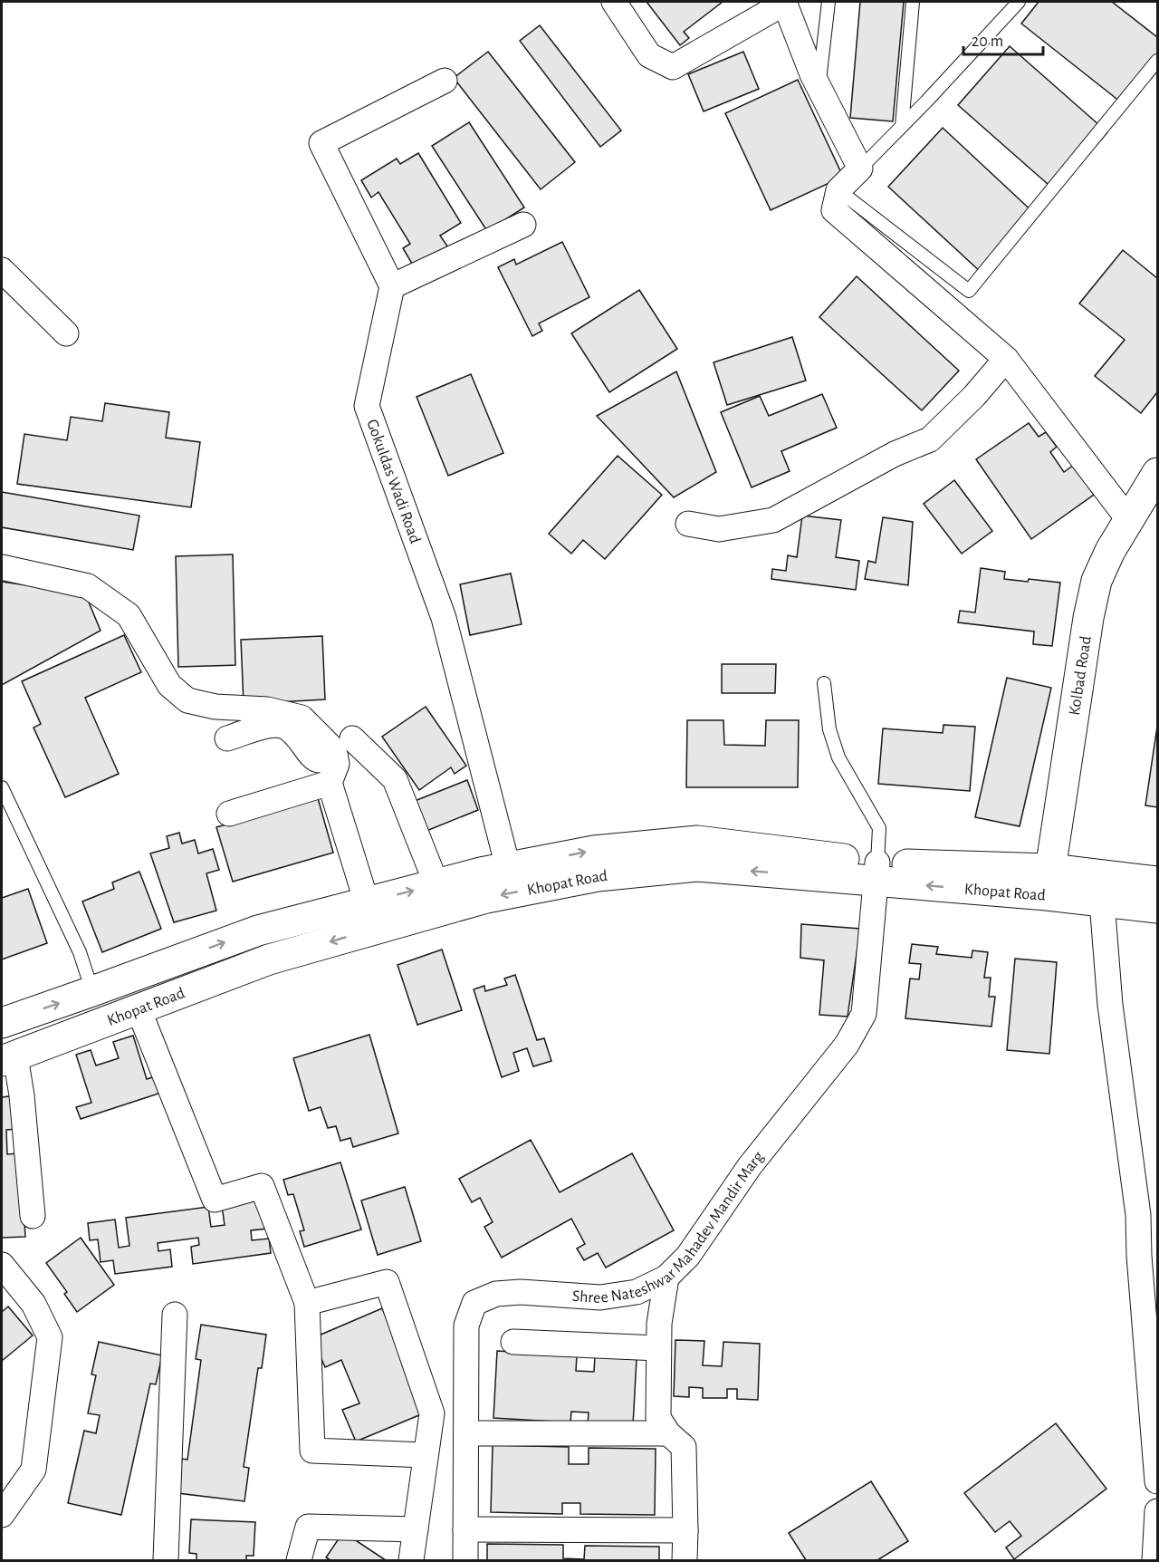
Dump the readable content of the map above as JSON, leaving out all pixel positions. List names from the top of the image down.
{
  "streets": {
    "main road": ["Kolbad Road", "Khopat Road"],
    "street": ["Gokuldas Wadi Road", "Shree Nateshwar Mahadev Mandir Marg"]
  },
  "crossings": [
    ["Gokuldas Wadi Road", "Khopat Road"],
    ["Kolbad Road", "Khopat Road"],
    ["Khopat Road", "Shree Nateshwar Mahadev Mandir Marg"]
  ],
  "scale_bar": "20 m"
}
